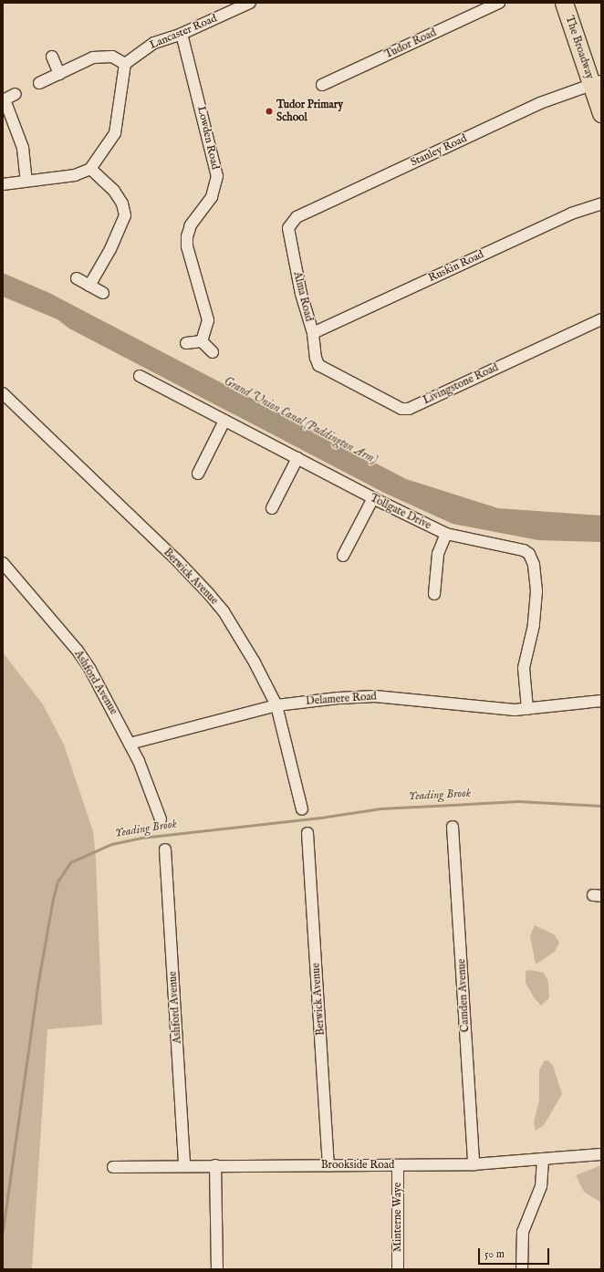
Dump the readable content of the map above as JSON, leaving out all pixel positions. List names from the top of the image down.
{
  "streets": {
    "main road": ["The Broadway"],
    "street": [
      "Lancaster Road",
      "Tudor Road",
      "Lowden Road",
      "Stanley Road",
      "Ruskin Road",
      "Alma Road",
      "Livingstone Road",
      "Tollgate Drive",
      "Berwick Avenue",
      "Ashford Avenue",
      "Delamere Road",
      "Camden Avenue",
      "Brookside Road",
      "Minterne Waye"
    ]
  },
  "crossings": [
    ["Lancaster Road", "Lowden Road"],
    ["The Broadway", "Stanley Road"],
    ["Stanley Road", "Alma Road"],
    ["Ruskin Road", "Alma Road"],
    ["Alma Road", "Livingstone Road"],
    ["Tollgate Drive", "Delamere Road"],
    ["Berwick Avenue", "Delamere Road"],
    ["Berwick Avenue", "Brookside Road"],
    ["Ashford Avenue", "Delamere Road"],
    ["Ashford Avenue", "Brookside Road"],
    ["Camden Avenue", "Brookside Road"],
    ["Brookside Road", "Minterne Waye"]
  ],
  "water": ["Grand Union Canal (Paddington Arm)", "Yeading Brook"],
  "places": ["Tudor Primary School"],
  "scale_bar": "50 m"
}
